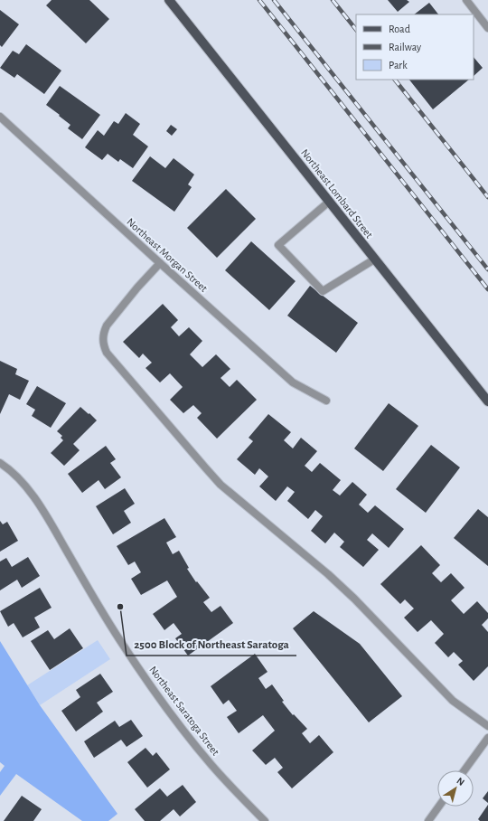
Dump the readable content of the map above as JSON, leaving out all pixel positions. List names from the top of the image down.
{
  "streets": {
    "main road": ["Northeast Lombard Street"],
    "street": ["Northeast Morgan Street", "Northeast Saratoga Street"]
  },
  "places": ["2500 Block of Northeast Saratoga"],
  "legend": ["Road", "Railway", "Park"],
  "north": "top right"
}
